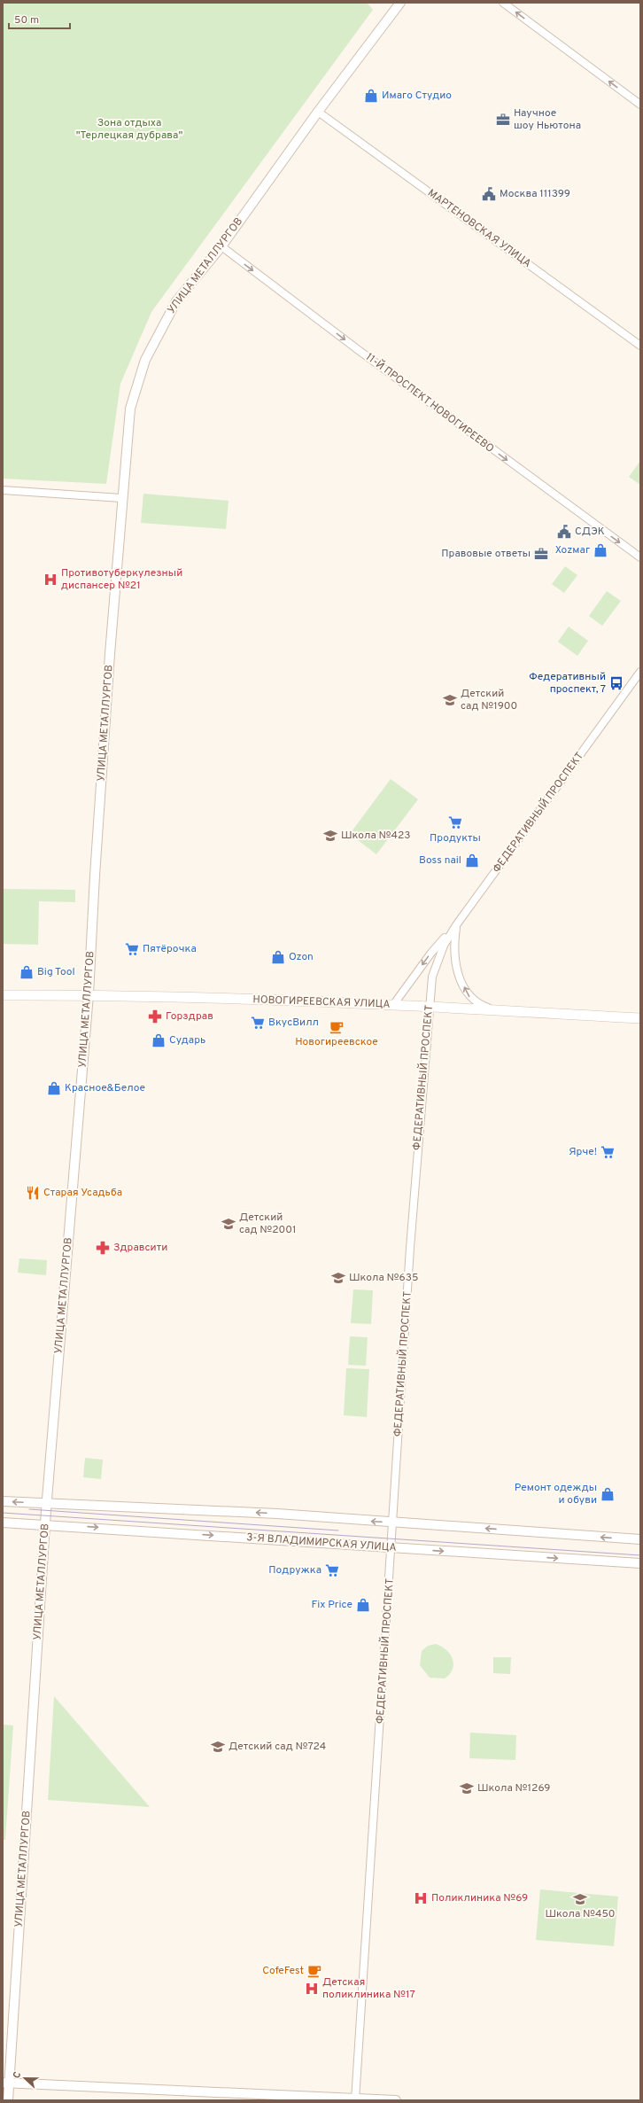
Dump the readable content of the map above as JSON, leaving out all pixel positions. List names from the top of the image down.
{
  "streets": {
    "main road": ["НОВОГИРЕЕВСКАЯ УЛИЦА"],
    "street": [
      "МАРТЕНОВСКАЯ УЛИЦА",
      "УЛИЦА МЕТАЛЛУРГОВ",
      "11-Й ПРОСПЕКТ НОВОГИРЕЕВО",
      "ФЕДЕРАТИВНЫЙ ПРОСПЕКТ",
      "3-Я ВЛАДИМИРСКАЯ УЛИЦА"
    ]
  },
  "crossings": [
    ["МАРТЕНОВСКАЯ УЛИЦА", "УЛИЦА МЕТАЛЛУРГОВ"],
    ["УЛИЦА МЕТАЛЛУРГОВ", "11-Й ПРОСПЕКТ НОВОГИРЕЕВО"],
    ["УЛИЦА МЕТАЛЛУРГОВ", "НОВОГИРЕЕВСКАЯ УЛИЦА"],
    ["УЛИЦА МЕТАЛЛУРГОВ", "3-Я ВЛАДИМИРСКАЯ УЛИЦА"],
    ["ФЕДЕРАТИВНЫЙ ПРОСПЕКТ", "НОВОГИРЕЕВСКАЯ УЛИЦА"],
    ["ФЕДЕРАТИВНЫЙ ПРОСПЕКТ", "3-Я ВЛАДИМИРСКАЯ УЛИЦА"]
  ],
  "one_way": ["11-Й ПРОСПЕКТ НОВОГИРЕЕВО"],
  "parks": ["Зона отдыха \"Терлецкая дубрава\""],
  "places": {
    "shop": [
      "Имаго Студио",
      "Хоzмаг",
      "Boss nail",
      "Ozon",
      "Big Tool",
      "Сударь",
      "Красное&Белое",
      "Ремонт одежды и обуви",
      "Fix Price"
    ],
    "office": ["Научное шоу Ньютона", "Правовые ответы"],
    "public building": ["Москва 111399", "СДЭК"],
    "hospital": ["Противотуберкулезный диспансер №21", "Поликлиника №69", "Детская поликлиника №17"],
    "bus stop": ["Федеративный проспект, 7"],
    "school or university": [
      "Детский сад №1900",
      "Школа №423",
      "Детский сад №2001",
      "Школа №635",
      "Детский сад №724",
      "Школа №1269",
      "Школа №450"
    ],
    "supermarket": [
      "Продукты",
      "Пятёрочка",
      "ВкусВилл",
      "Ярче!",
      "Подружка"
    ],
    "pharmacy": ["Горздрав", "Здравсити"],
    "cafe": ["Новогиреевское", "CofeFest"],
    "restaurant": ["Старая Усадьба"]
  },
  "scale_bar": "50 m",
  "north": "left"
}
